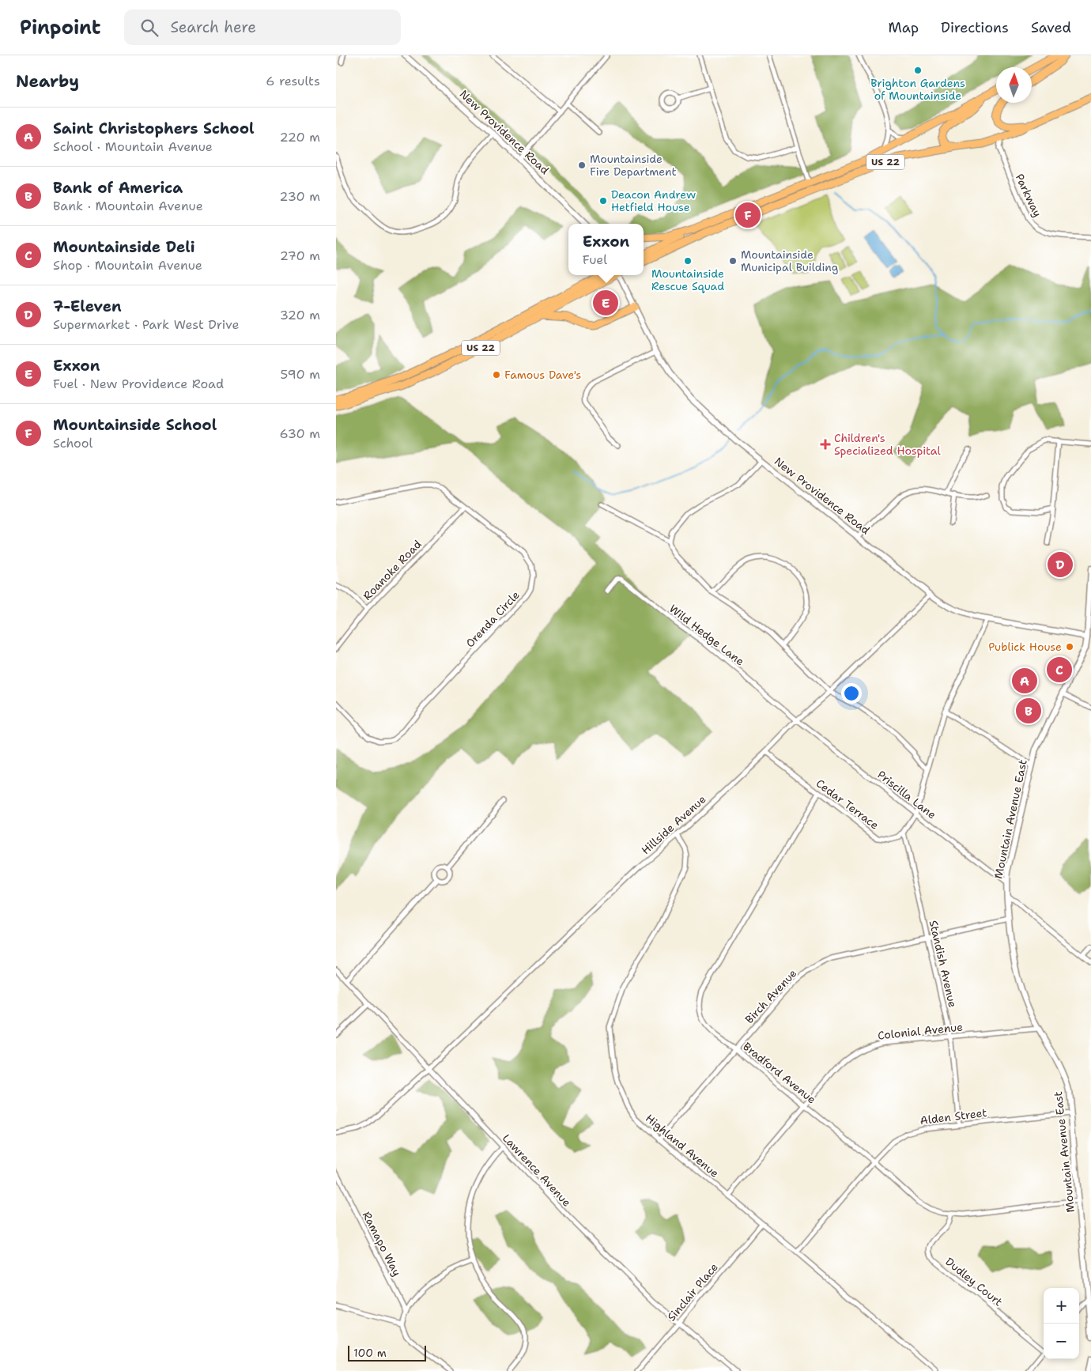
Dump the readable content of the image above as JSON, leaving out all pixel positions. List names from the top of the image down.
{
  "streets": {
    "highway": ["US 22"],
    "street": [
      "New Providence Road",
      "Parkway",
      "Roanoke Road",
      "Orenda Circle",
      "Wild Hedge Lane",
      "Priscilla Lane",
      "Cedar Terrace",
      "Mountain Avenue East",
      "Hillside Avenue",
      "Standish Avenue",
      "Birch Avenue",
      "Colonial Avenue",
      "Bradford Avenue",
      "Alden Street",
      "Highland Avenue",
      "Lawrence Avenue",
      "Ramapo Way",
      "Dudley Court",
      "Sinclair Place"
    ]
  },
  "crossings": [
    ["New Providence Road", "Mountain Avenue East"],
    ["New Providence Road", "Hillside Avenue"],
    ["US 22", "Parkway"],
    ["Roanoke Road", "Orenda Circle"],
    ["Wild Hedge Lane", "Priscilla Lane"],
    ["Wild Hedge Lane", "Hillside Avenue"],
    ["Priscilla Lane", "Mountain Avenue East"],
    ["Priscilla Lane", "Hillside Avenue"],
    ["Cedar Terrace", "Hillside Avenue"],
    ["Cedar Terrace", "Standish Avenue"],
    ["Cedar Terrace", "Bradford Avenue"],
    ["Mountain Avenue East", "Birch Avenue"],
    ["Mountain Avenue East", "Colonial Avenue"],
    ["Mountain Avenue East", "Bradford Avenue"],
    ["Mountain Avenue East", "Alden Street"],
    ["Hillside Avenue", "Highland Avenue"],
    ["Hillside Avenue", "Lawrence Avenue"],
    ["Standish Avenue", "Birch Avenue"],
    ["Standish Avenue", "Colonial Avenue"],
    ["Standish Avenue", "Alden Street"],
    ["Birch Avenue", "Bradford Avenue"],
    ["Birch Avenue", "Highland Avenue"],
    ["Colonial Avenue", "Bradford Avenue"],
    ["Colonial Avenue", "Highland Avenue"],
    ["Bradford Avenue", "Alden Street"],
    ["Bradford Avenue", "Dudley Court"],
    ["Alden Street", "Highland Avenue"],
    ["Highland Avenue", "Sinclair Place"],
    ["Lawrence Avenue", "Sinclair Place"]
  ],
  "places": {
    "other": [
      "Brighton Gardens of Mountainside",
      "Mountainside Fire Department",
      "Deacon Andrew Hetfield House",
      "Mountainside Rescue Squad",
      "Mountainside Municipal Building",
      "Famous Dave's",
      "Publick House"
    ],
    "health": ["Children's Specialized Hospital"]
  },
  "scale_bar": "100 m",
  "north": "top",
  "page": {
    "header": "Pinpoint",
    "search": "Search here",
    "nav": ["Map", "Directions", "Saved"],
    "heading": ["Nearby", "6 results"],
    "list": [
      {
        "mark": "A",
        "name": "Saint Christophers School",
        "note": "School · Mountain Avenue",
        "value": "220 m"
      },
      {
        "mark": "B",
        "name": "Bank of America",
        "note": "Bank · Mountain Avenue",
        "value": "230 m"
      },
      {
        "mark": "C",
        "name": "Mountainside Deli",
        "note": "Shop · Mountain Avenue",
        "value": "270 m"
      },
      {
        "mark": "D",
        "name": "7-Eleven",
        "note": "Supermarket · Park West Drive",
        "value": "320 m"
      },
      {
        "mark": "E",
        "name": "Exxon",
        "note": "Fuel · New Providence Road",
        "value": "590 m"
      },
      {
        "mark": "F",
        "name": "Mountainside School",
        "note": "School",
        "value": "630 m"
      }
    ],
    "pins": [
      "F",
      "E",
      "D",
      "C",
      "A",
      "B"
    ],
    "popup": ["Exxon", "Fuel"],
    "map_buttons": ["+", "−"],
    "scale": "100 m"
  }
}
